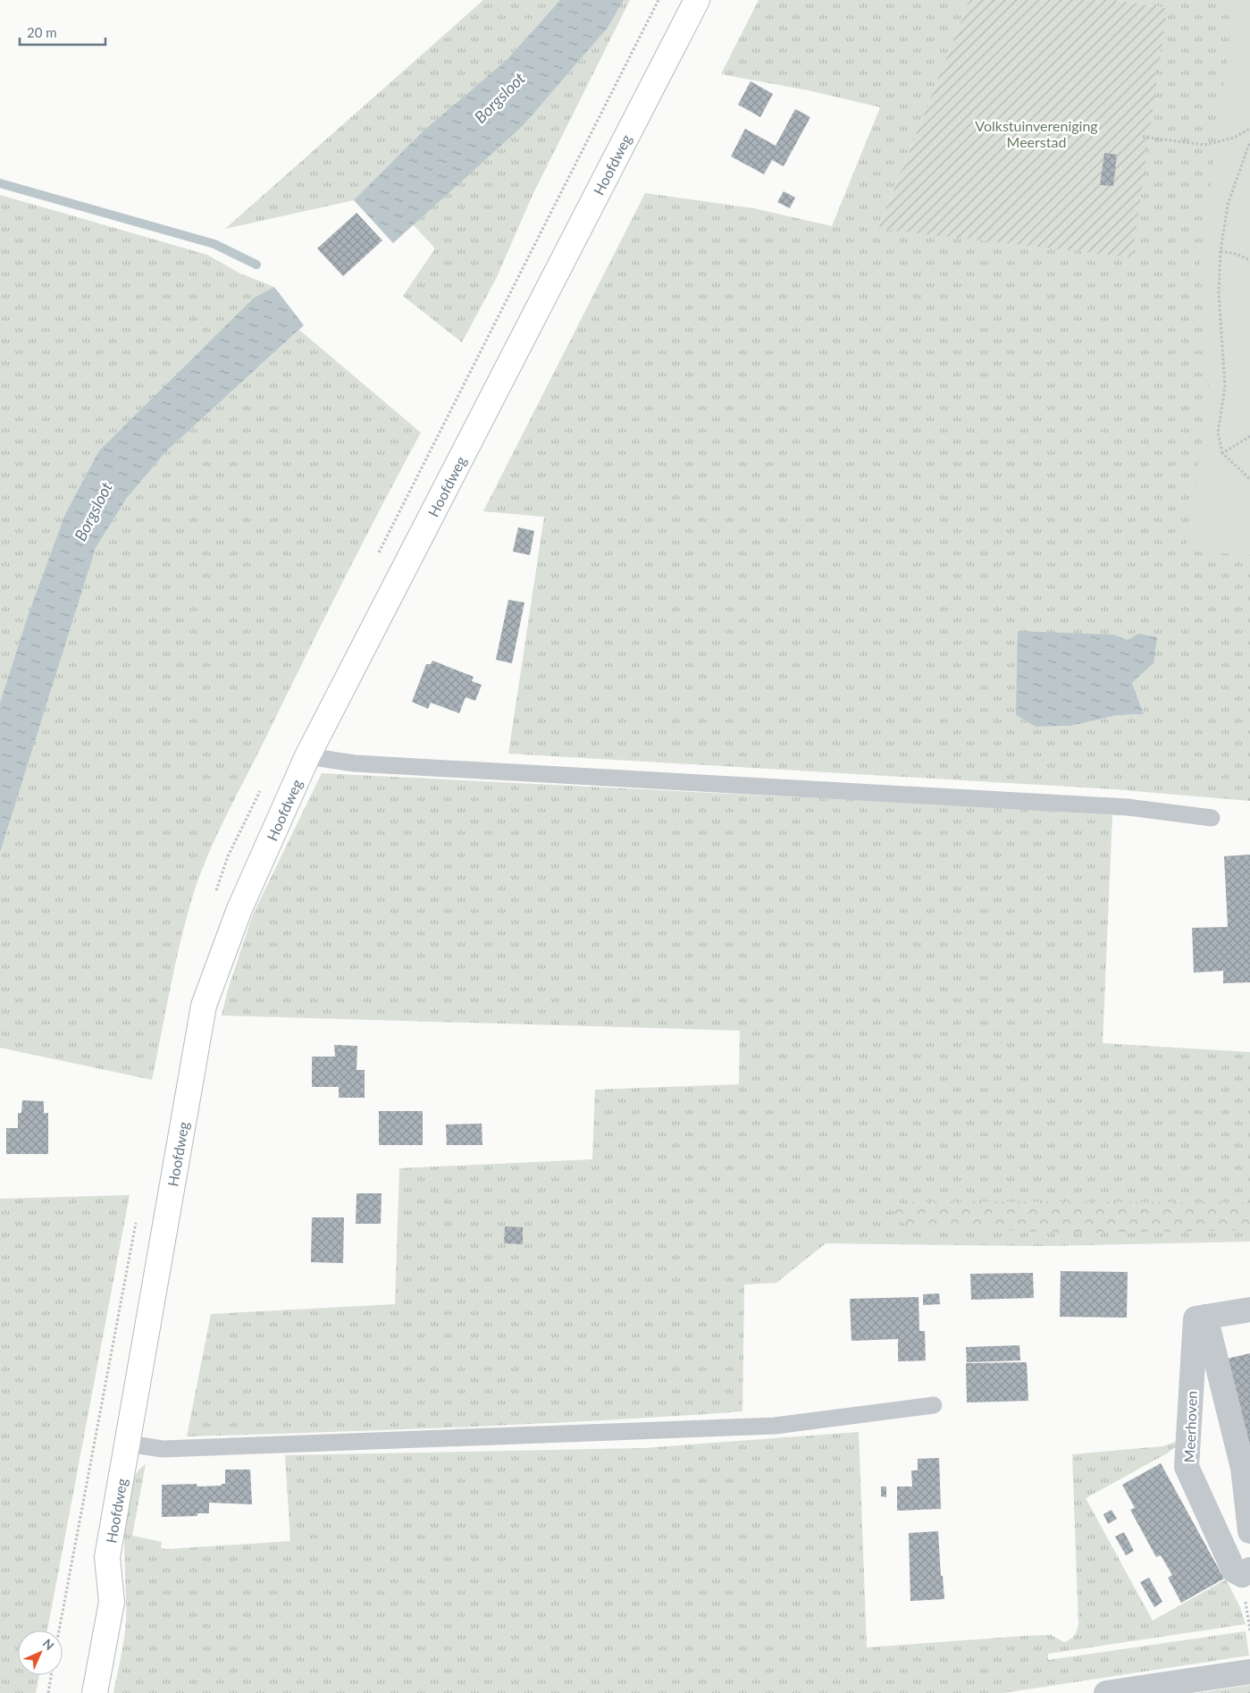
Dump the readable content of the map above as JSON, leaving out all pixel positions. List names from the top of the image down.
{
  "streets": {
    "main road": ["Hoofdweg"],
    "street": ["Meerhoven"]
  },
  "water": ["Borgsloot"],
  "parks": ["Volkstuinvereniging Meerstad"],
  "scale_bar": "20 m",
  "north": "top right"
}
